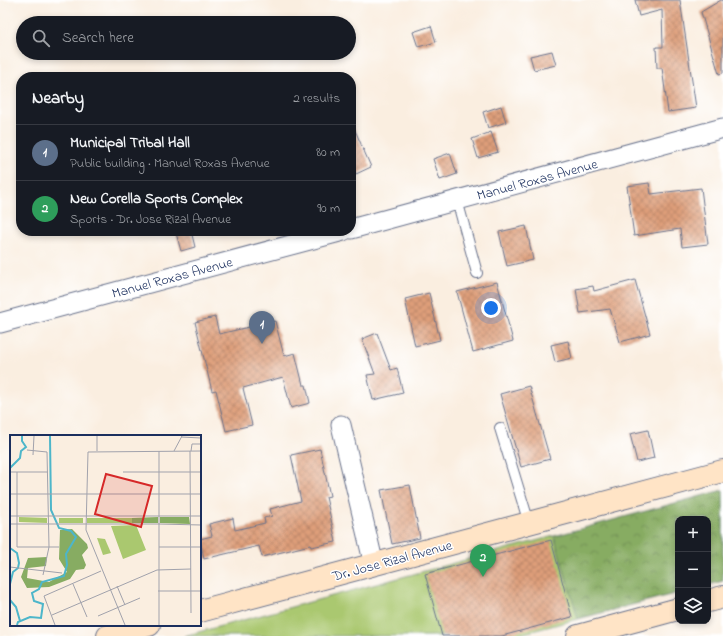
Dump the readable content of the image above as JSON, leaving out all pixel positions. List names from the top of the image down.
{
  "streets": {
    "main road": ["Dr. Jose Rizal Avenue"],
    "street": ["Manuel Roxas Avenue"]
  },
  "page": {
    "search": "Search here",
    "heading": ["Nearby", "2 results"],
    "list": [
      {
        "mark": "1",
        "name": "Municipal Tribal Hall",
        "note": "Public building · Manuel Roxas Avenue",
        "value": "80 m"
      },
      {
        "mark": "2",
        "name": "New Corella Sports Complex",
        "note": "Sports · Dr. Jose Rizal Avenue",
        "value": "90 m"
      }
    ],
    "pins": ["1", "2"],
    "map_buttons": ["+", "−"]
  }
}
